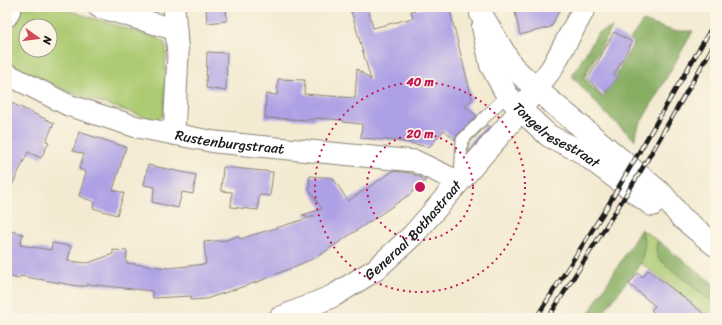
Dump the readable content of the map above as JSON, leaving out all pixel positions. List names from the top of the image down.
{
  "streets": {
    "main road": ["Tongelresestraat", "Generaal Bothastraat"],
    "street": ["Rustenburgstraat"]
  },
  "crossings": [
    ["Tongelresestraat", "Generaal Bothastraat"],
    ["Rustenburgstraat", "Generaal Bothastraat"]
  ],
  "north": "right",
  "rings": ["40 m", "20 m"]
}
